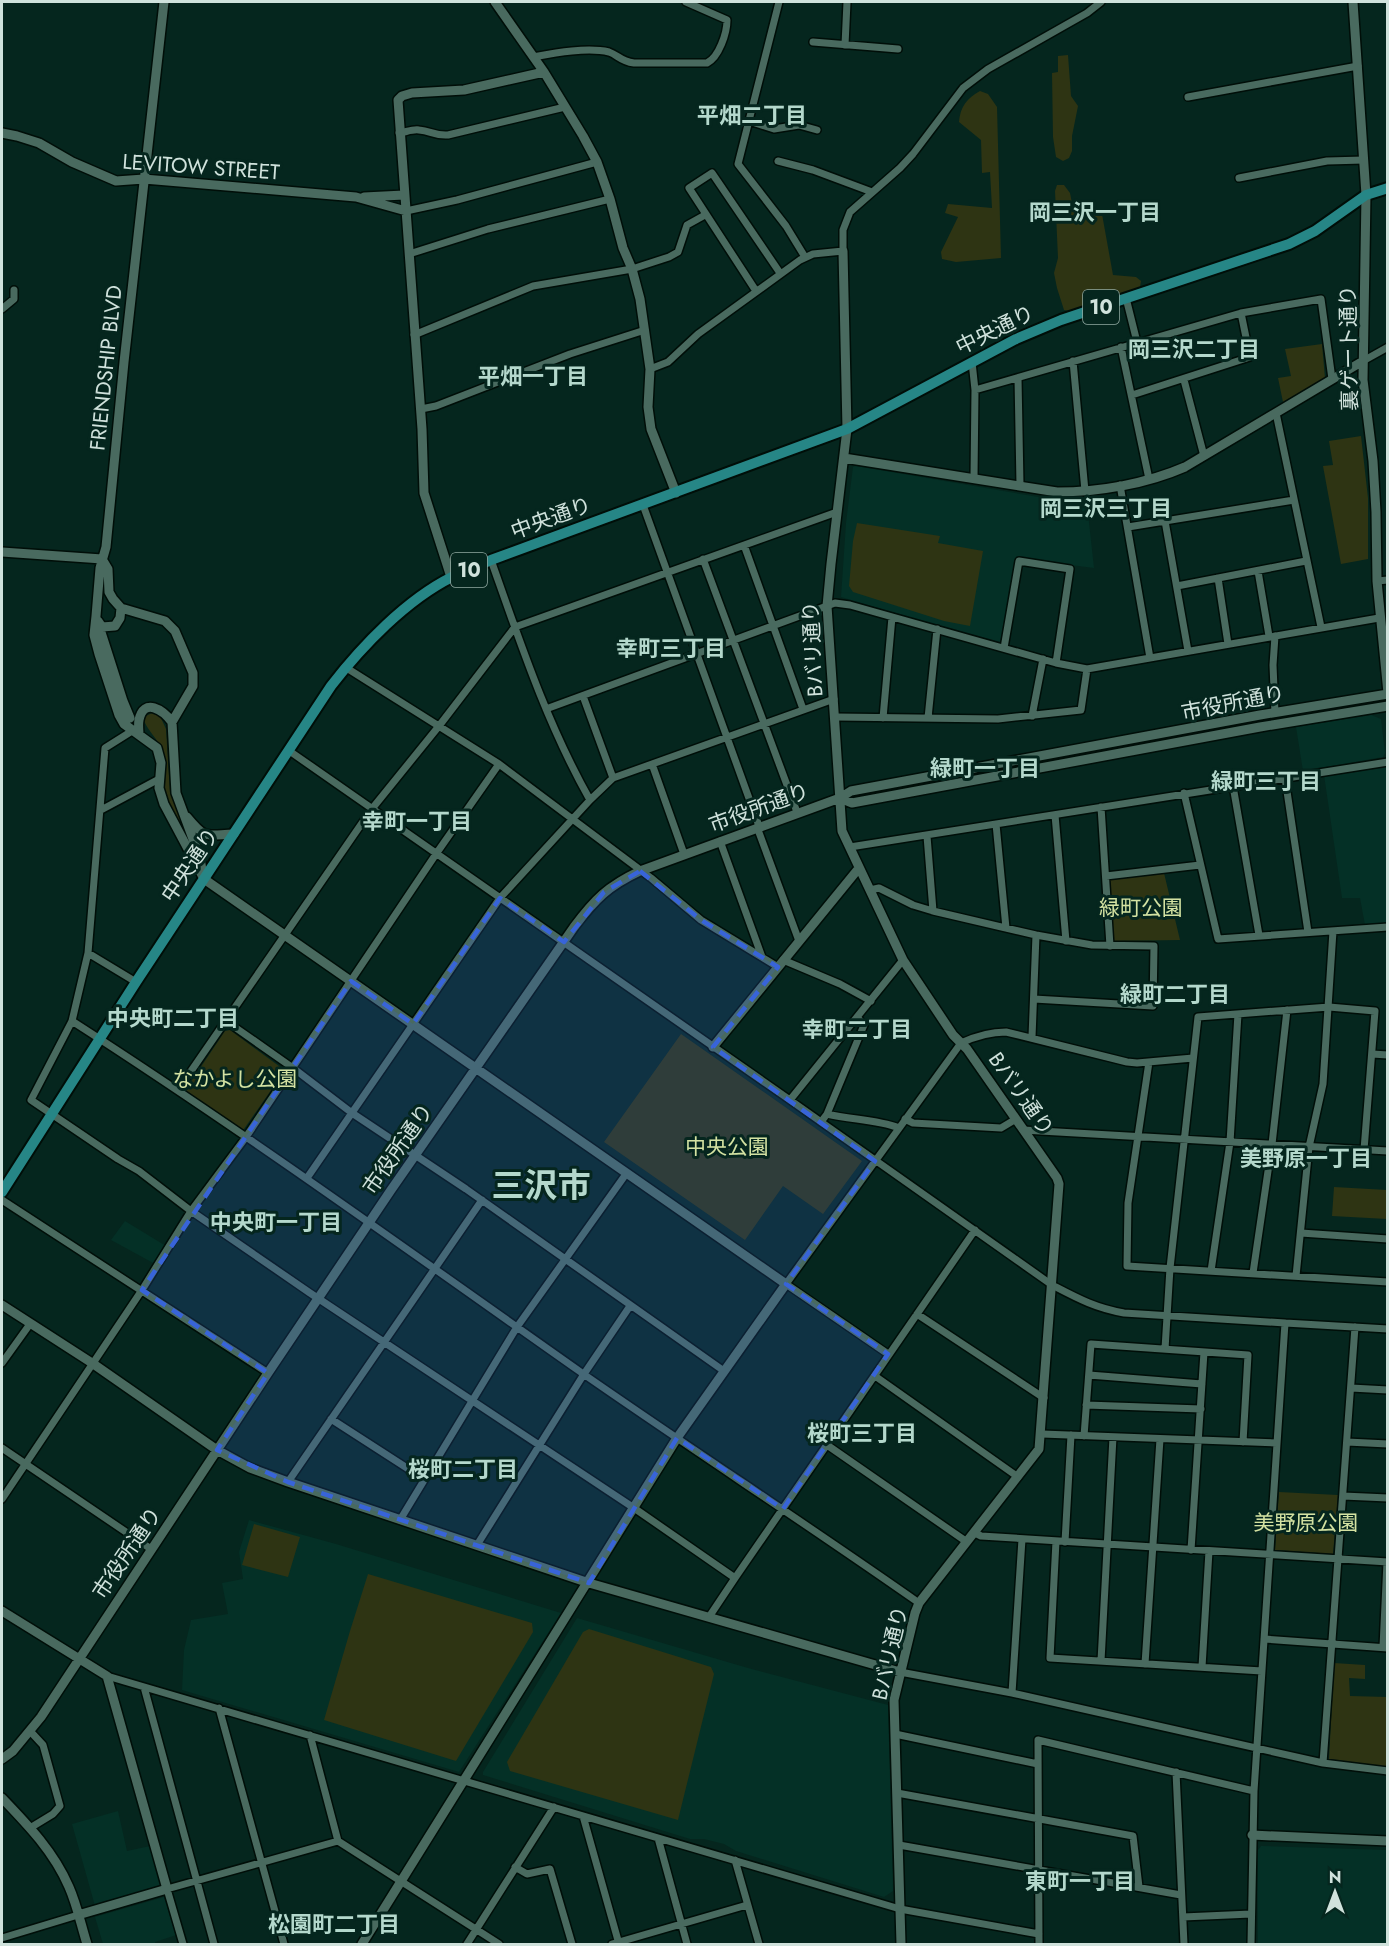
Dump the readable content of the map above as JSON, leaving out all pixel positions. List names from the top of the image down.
{
  "streets": {
    "main road": ["10", "中央通り"],
    "street": [
      "LEVITOW STREET",
      "裏ゲート通り",
      "FRIENDSHIP BLVD",
      "Bバリ通り",
      "市役所通り"
    ]
  },
  "crossings": [
    ["LEVITOW STREET", "FRIENDSHIP BLVD"],
    ["10", "中央通り"],
    ["10", "裏ゲート通り"],
    ["中央通り", "裏ゲート通り"],
    ["中央通り", "Bバリ通り"],
    ["裏ゲート通り", "市役所通り"],
    ["Bバリ通り", "市役所通り"]
  ],
  "districts": [
    "平畑二丁目",
    "岡三沢一丁目",
    "岡三沢二丁目",
    "平畑一丁目",
    "岡三沢三丁目",
    "幸町三丁目",
    "緑町一丁目",
    "緑町三丁目",
    "幸町一丁目",
    "緑町二丁目",
    "中央町二丁目",
    "幸町二丁目",
    "美野原一丁目",
    "三沢市",
    "中央町一丁目",
    "桜町三丁目",
    "桜町二丁目",
    "東町一丁目",
    "松園町二丁目"
  ],
  "parks": [
    "緑町公園",
    "なかよし公園",
    "中央公園",
    "美野原公園"
  ],
  "north": "top"
}
